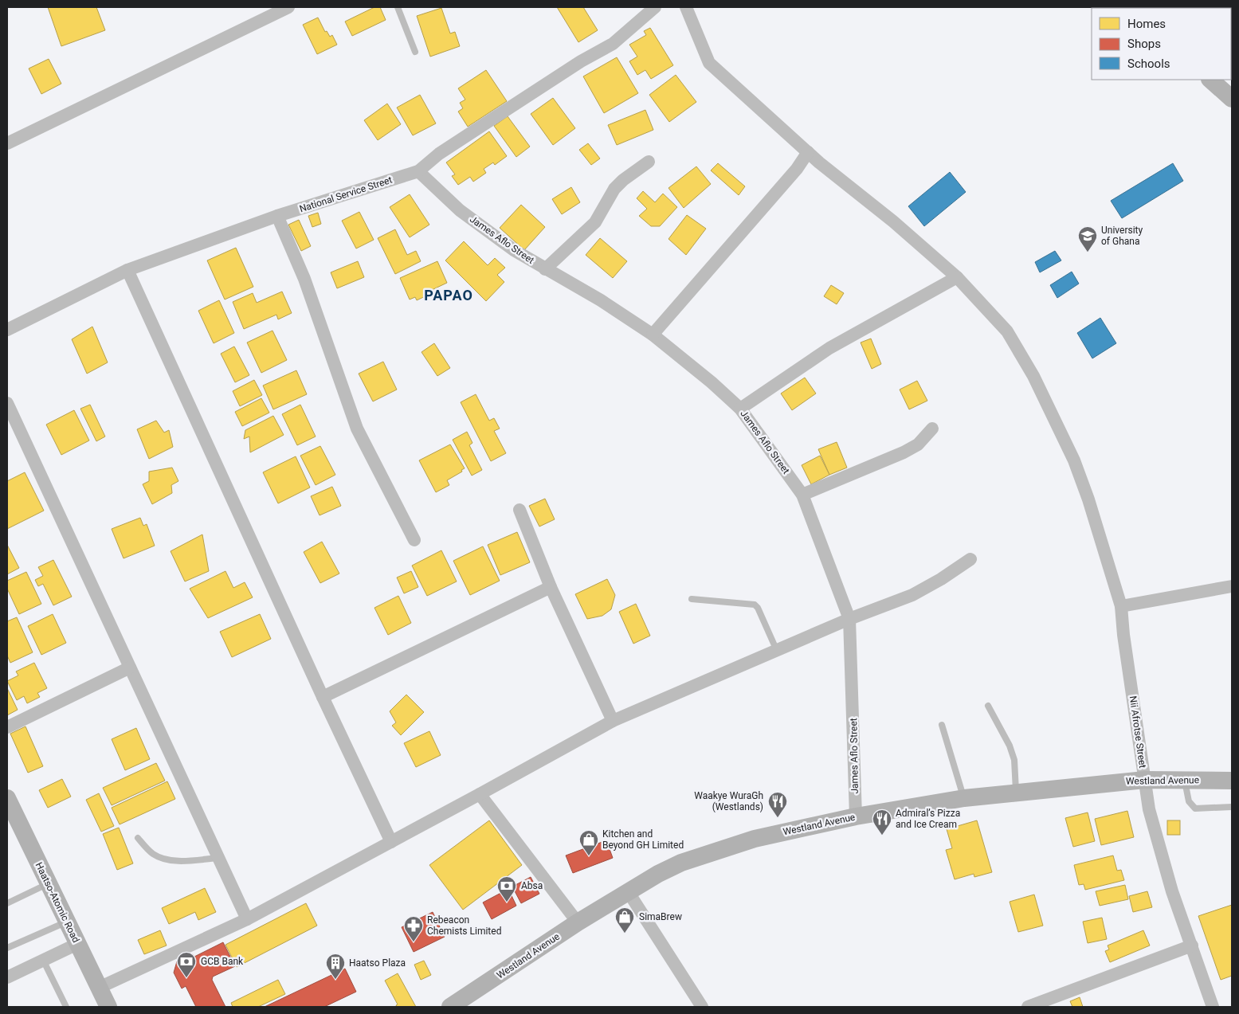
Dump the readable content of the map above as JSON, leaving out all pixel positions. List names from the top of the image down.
{
  "streets": {
    "street": [
      "National Service Street",
      "James Aflo Street",
      "Nii Afrotse Street",
      "Westland Avenue",
      "Haatso-Atomic Road"
    ]
  },
  "crossings": [
    ["National Service Street", "James Aflo Street"],
    ["James Aflo Street", "Westland Avenue"],
    ["Nii Afrotse Street", "Westland Avenue"]
  ],
  "districts": ["PAPAO"],
  "places": {
    "school or university": ["University of Ghana"],
    "restaurant": ["Waakye WuraGh (Westlands)", "Admiral’s Pizza and Ice Cream"],
    "shop": ["Kitchen and Beyond GH Limited", "SimaBrew"],
    "bank": ["Absa", "GCB Bank"],
    "pharmacy": ["Rebeacon Chemists Limited"],
    "building": ["Haatso Plaza"]
  },
  "legend": ["Homes", "Shops", "Schools"]
}
